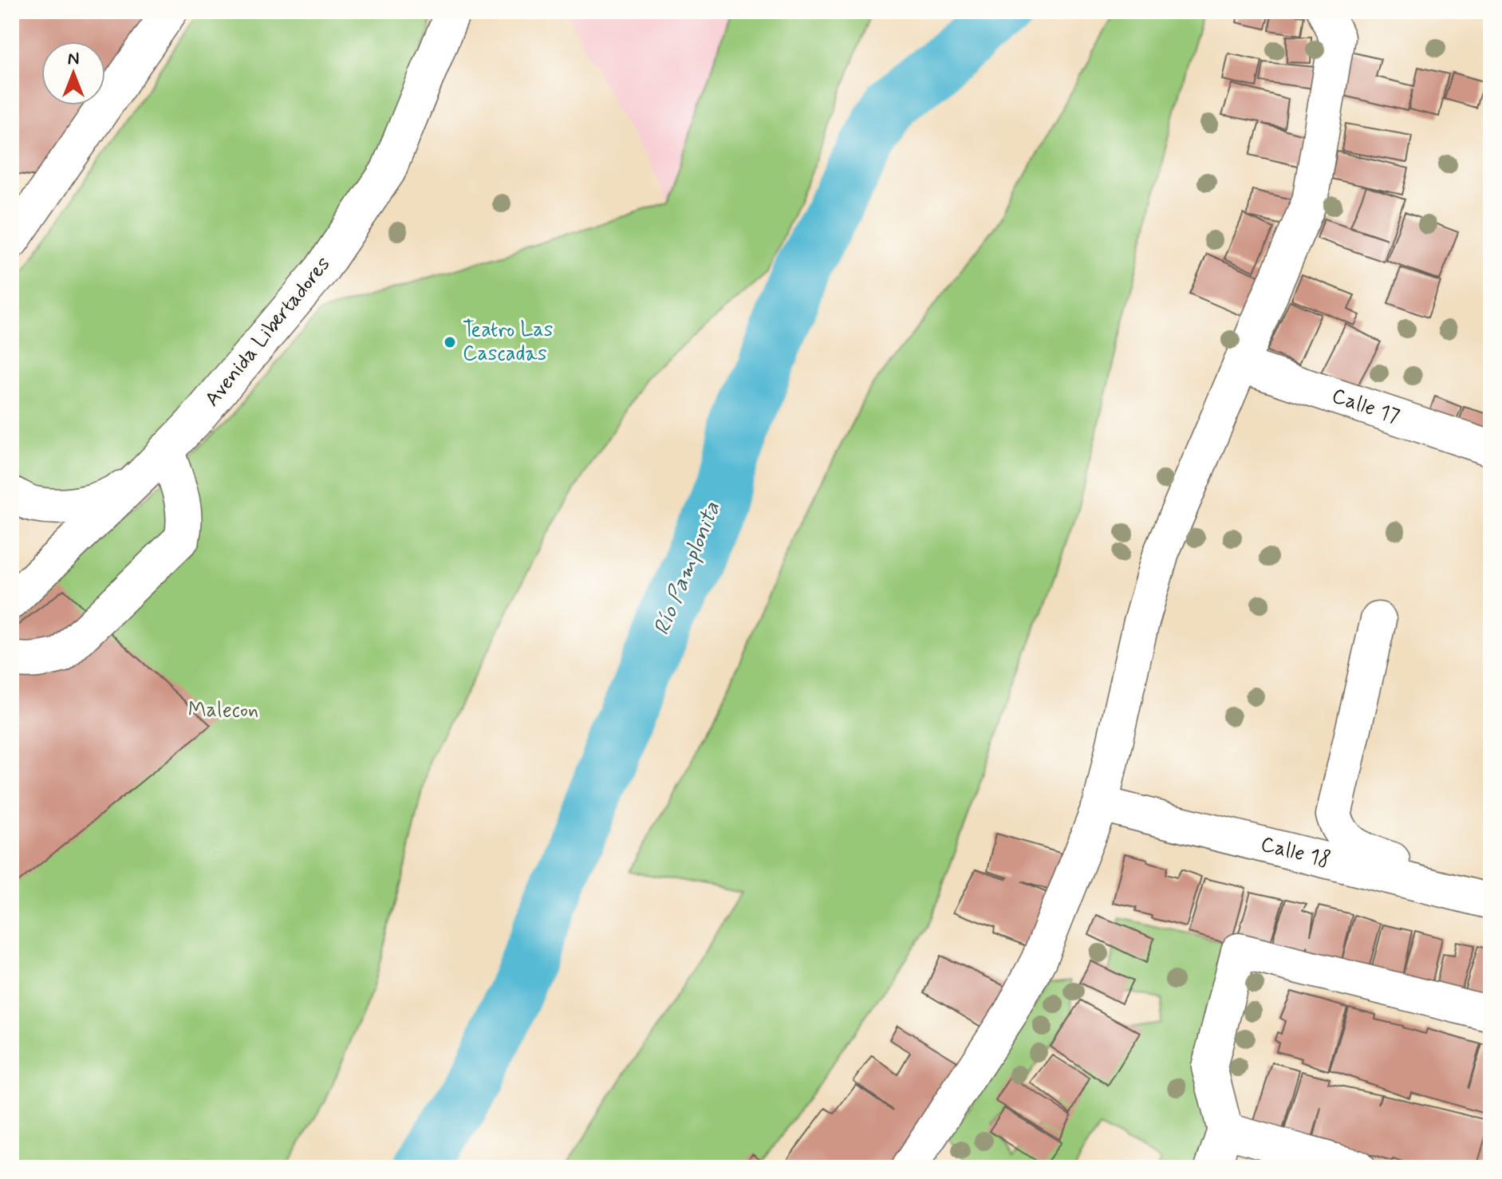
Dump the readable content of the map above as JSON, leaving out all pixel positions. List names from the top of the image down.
{
  "streets": {
    "street": ["Avenida Libertadores", "Calle 17", "Calle 18"]
  },
  "water": ["Río Pamplonita"],
  "parks": ["Malecon"],
  "places": ["Teatro Las Cascadas"],
  "north": "top"
}
